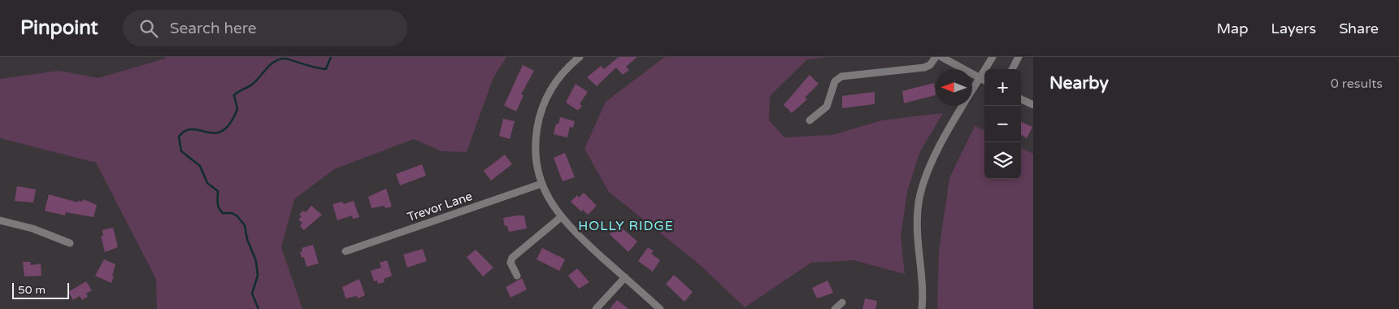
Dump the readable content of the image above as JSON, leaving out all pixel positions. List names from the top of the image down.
{
  "streets": {
    "street": ["Trevor Lane"]
  },
  "districts": ["HOLLY RIDGE"],
  "scale_bar": "50 m",
  "north": "left",
  "page": {
    "header": "Pinpoint",
    "search": "Search here",
    "nav": ["Map", "Layers", "Share"],
    "heading": ["Nearby", "0 results"],
    "map_buttons": ["+", "−"],
    "scale": "50 m"
  }
}
